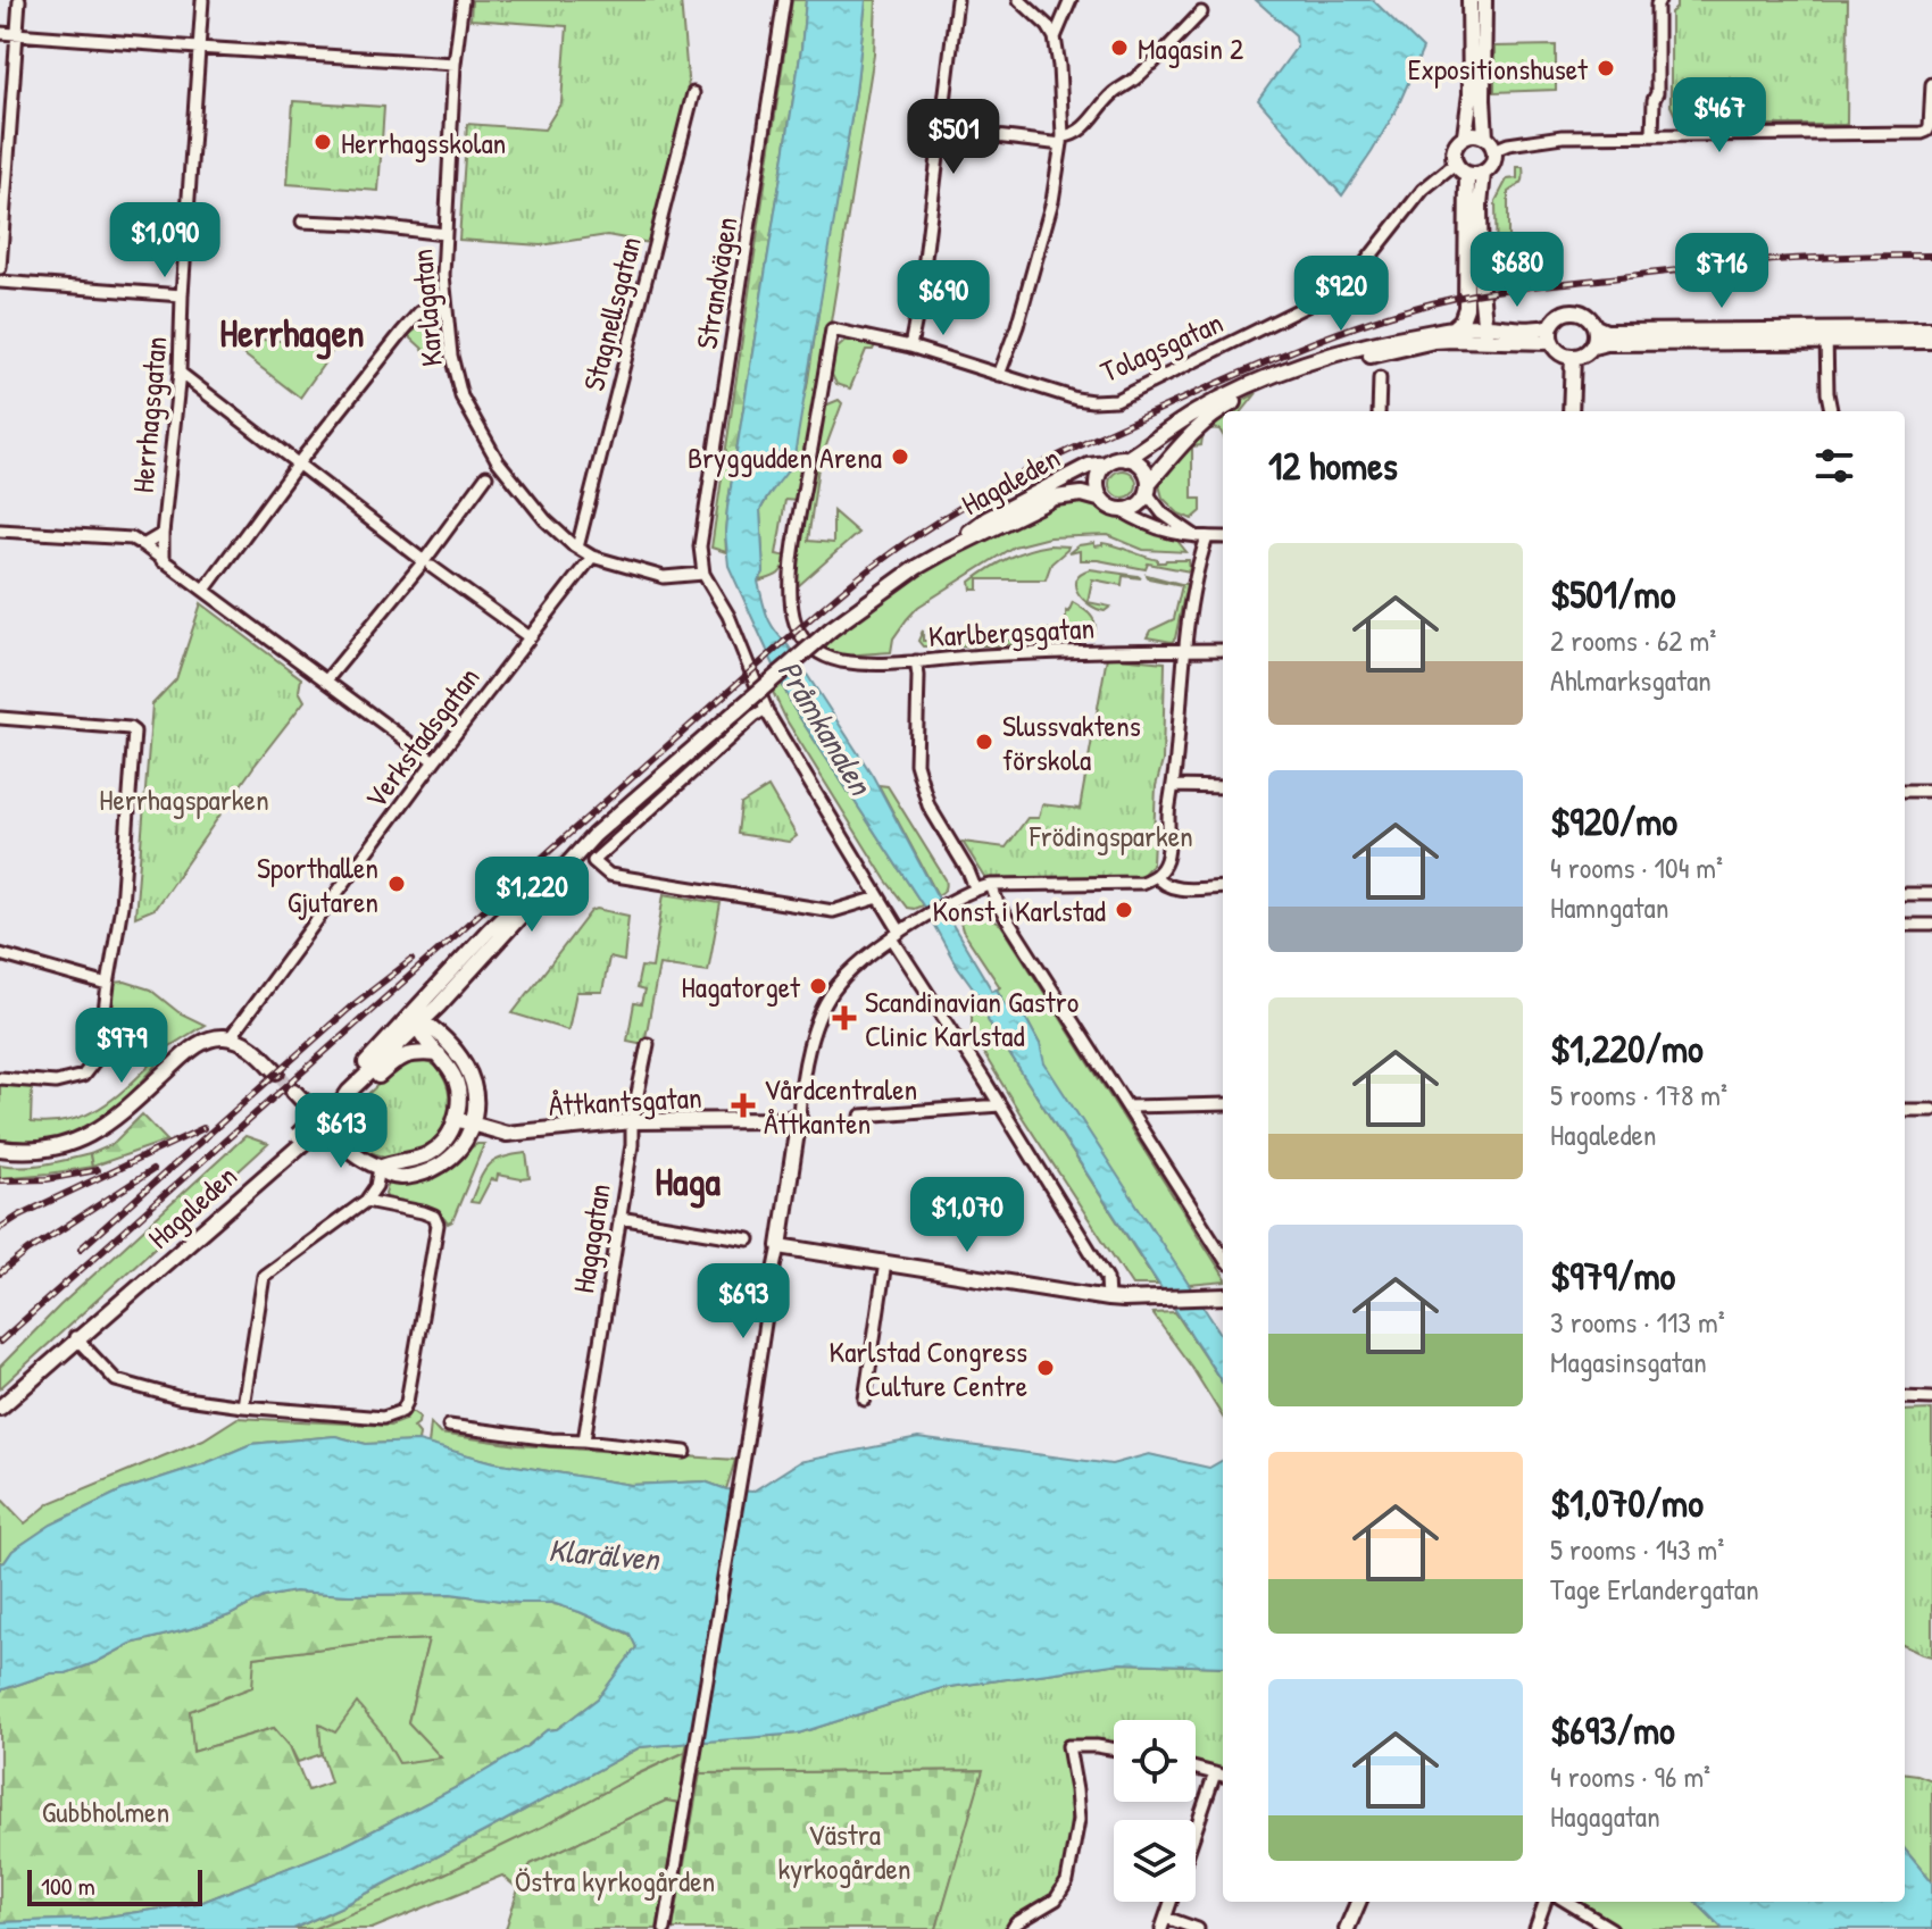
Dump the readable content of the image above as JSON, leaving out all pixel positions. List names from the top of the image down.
{
  "streets": {
    "street": [
      "Strandvägen",
      "Karlagatan",
      "Stagnellsgatan",
      "Tolagsgatan",
      "Herrhagsgatan",
      "Hagaleden",
      "Karlbergsgatan",
      "Verkstadsgatan",
      "Åttkantsgatan",
      "Hagagatan"
    ]
  },
  "crossings": [
    ["Strandvägen", "Karlagatan"],
    ["Karlagatan", "Stagnellsgatan"],
    ["Karlagatan", "Verkstadsgatan"],
    ["Tolagsgatan", "Karlbergsgatan"],
    ["Åttkantsgatan", "Hagagatan"]
  ],
  "districts": ["Herrhagen", "Haga"],
  "water": ["Pråmkanalen", "Klarälven"],
  "parks": [
    "Herrhagsparken",
    "Frödingsparken",
    "Gubbholmen",
    "Västra kyrkogården",
    "Östra kyrkogården"
  ],
  "places": {
    "other": [
      "Magasin 2",
      "Expositionshuset",
      "Herrhagsskolan",
      "Bryggudden Arena",
      "Slussvaktens förskola",
      "Sporthallen Gjutaren",
      "Konst i Karlstad",
      "Hagatorget",
      "Karlstad Congress Culture Centre"
    ],
    "health": ["Scandinavian Gastro Clinic Karlstad", "Vårdcentralen Åttkanten"]
  },
  "scale_bar": "100 m",
  "page": {
    "price": [
      "$467",
      "$501",
      "$1,090",
      "$680",
      "$716",
      "$920",
      "$690",
      "$1,220",
      "$979",
      "$613",
      "$1,070",
      "$693"
    ],
    "heading": "12 homes",
    "list": [
      {
        "name": "$501/mo",
        "note": "2 rooms · 62 m² · Ahlmarksgatan"
      },
      {
        "name": "$920/mo",
        "note": "4 rooms · 104 m² · Hamngatan"
      },
      {
        "name": "$1,220/mo",
        "note": "5 rooms · 178 m² · Hagaleden"
      },
      {
        "name": "$979/mo",
        "note": "3 rooms · 113 m² · Magasinsgatan"
      },
      {
        "name": "$1,070/mo",
        "note": "5 rooms · 143 m² · Tage Erlandergatan"
      },
      {
        "name": "$693/mo",
        "note": "4 rooms · 96 m² · Hagagatan"
      }
    ],
    "scale": "100 m"
  }
}
